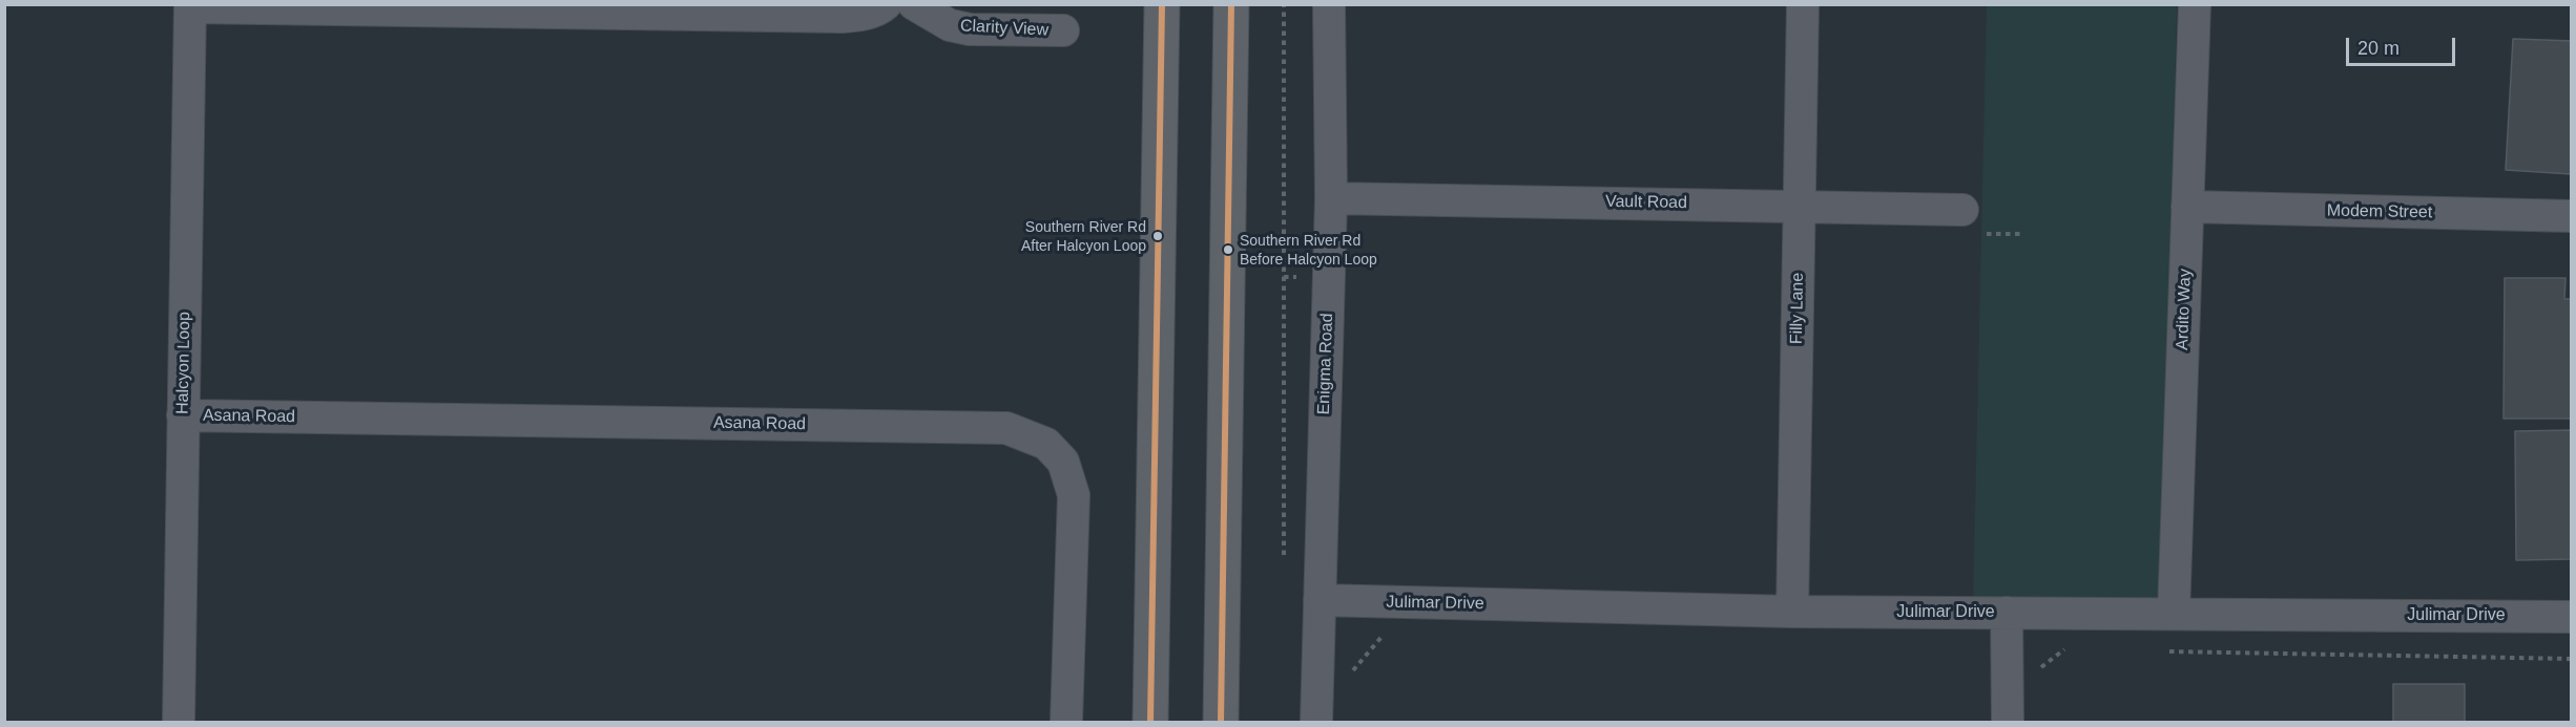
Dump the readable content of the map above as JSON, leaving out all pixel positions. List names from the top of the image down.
{
  "streets": {
    "street": [
      "Clarity View",
      "Vault Road",
      "Modem Street",
      "Filly Lane",
      "Ardito Way",
      "Halcyon Loop",
      "Enigma Road",
      "Asana Road",
      "Julimar Drive"
    ]
  },
  "crossings": [
    ["Vault Road", "Filly Lane"],
    ["Vault Road", "Enigma Road"],
    ["Modem Street", "Ardito Way"],
    ["Filly Lane", "Julimar Drive"],
    ["Ardito Way", "Julimar Drive"],
    ["Halcyon Loop", "Asana Road"],
    ["Enigma Road", "Julimar Drive"]
  ],
  "places": ["Southern River Rd After Halcyon Loop", "Southern River Rd Before Halcyon Loop"],
  "scale_bar": "20 m"
}
